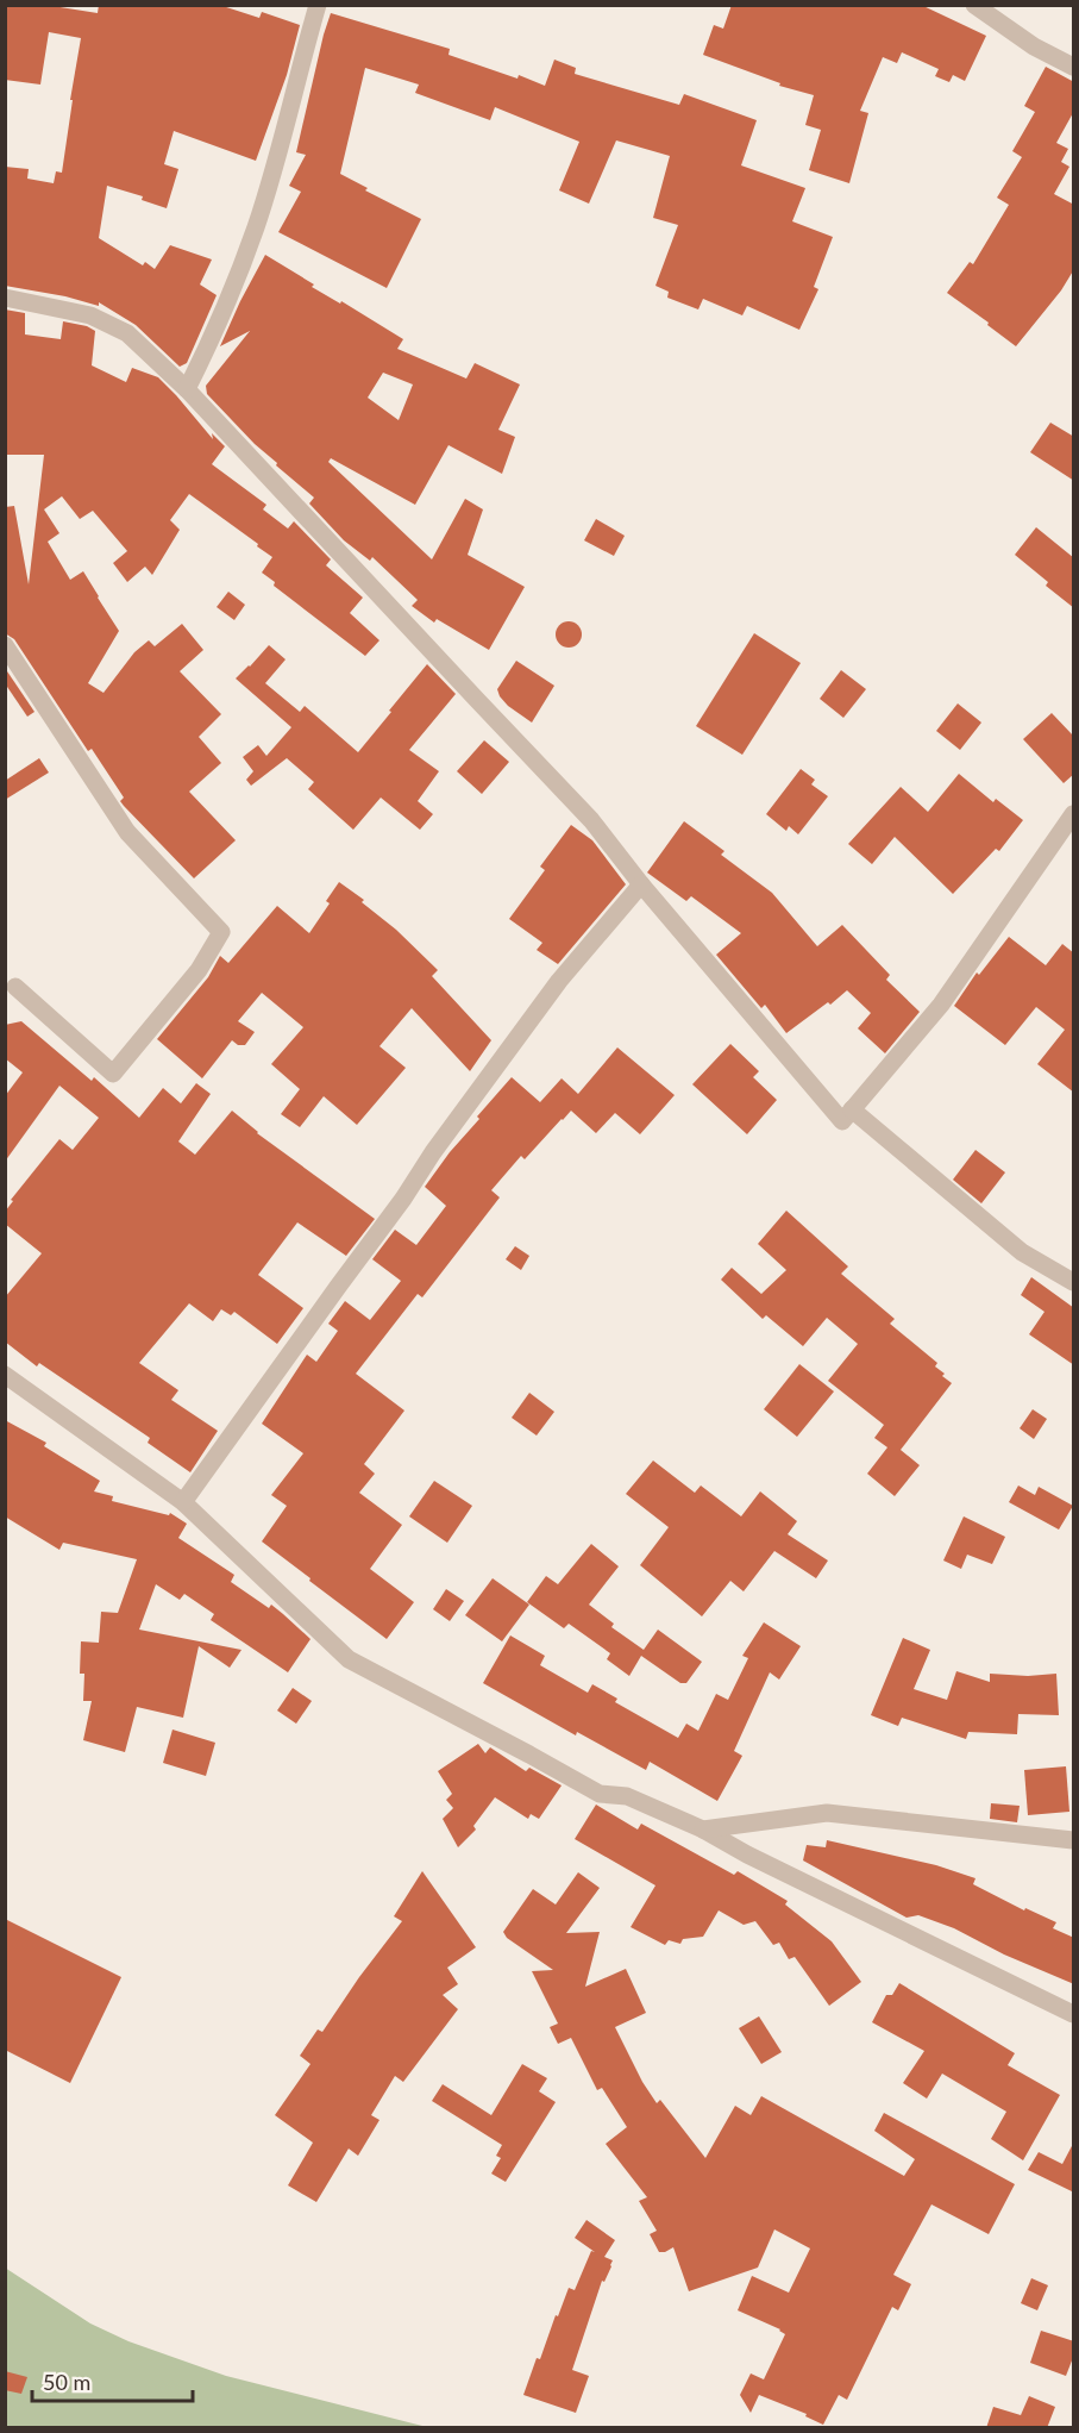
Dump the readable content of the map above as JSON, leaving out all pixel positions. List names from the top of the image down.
{
  "scale_bar": "50 m"
}
